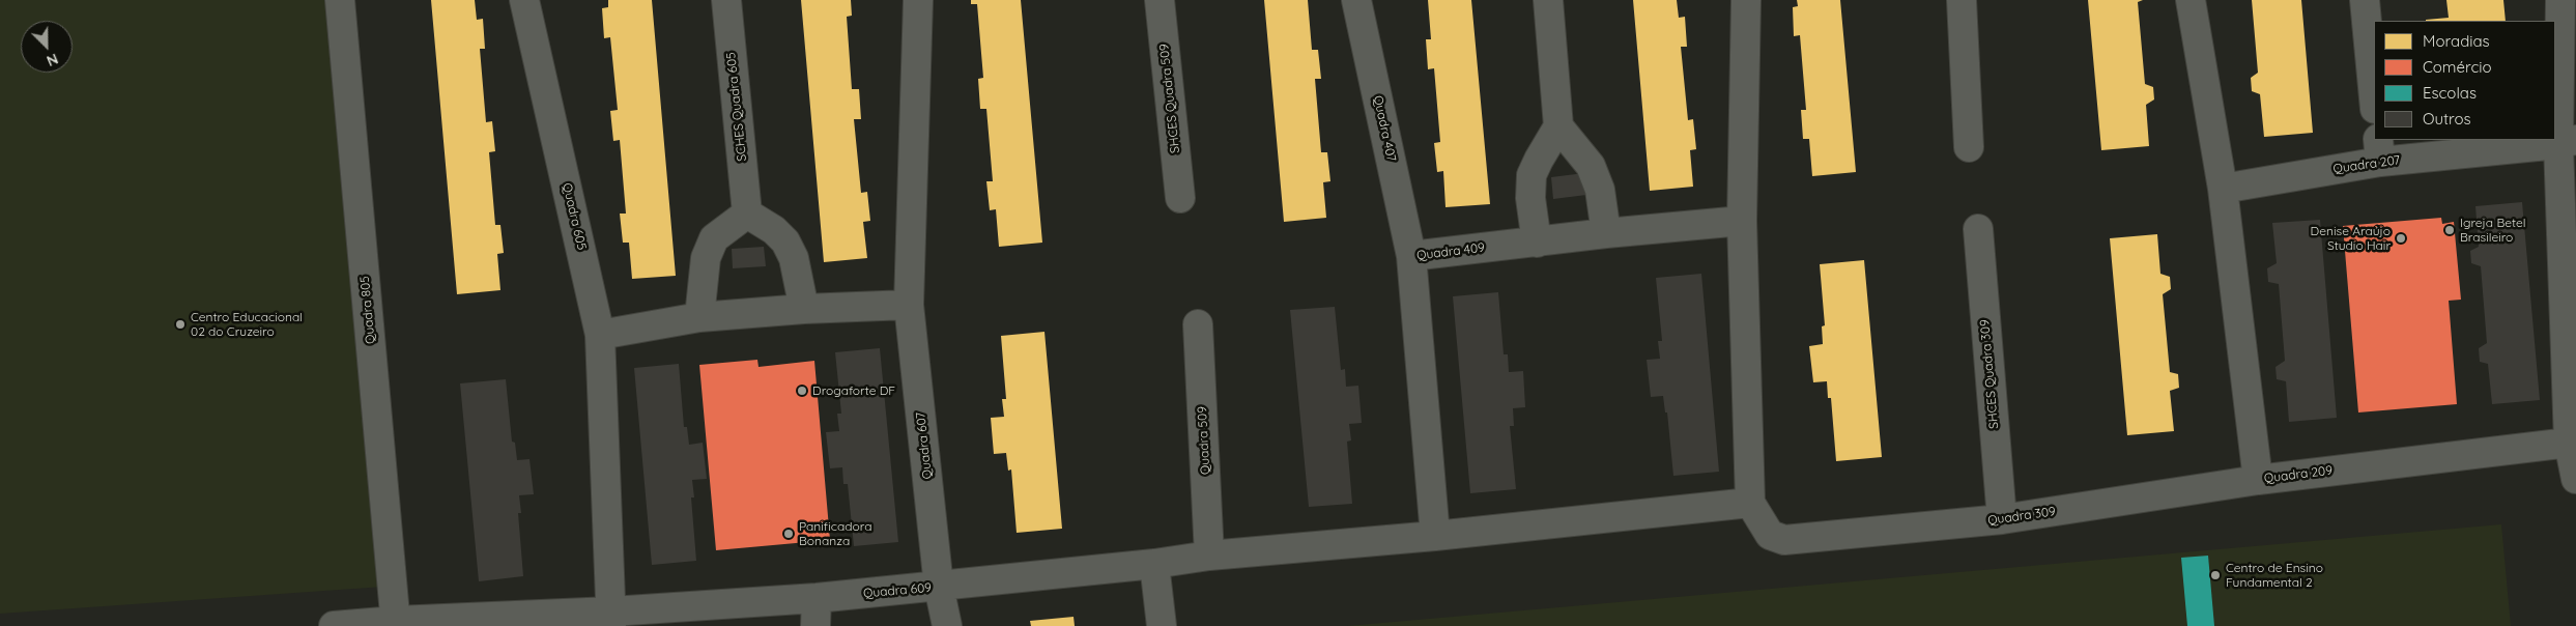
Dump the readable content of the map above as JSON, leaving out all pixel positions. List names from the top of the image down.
{
  "streets": {
    "street": [
      "SHCES Quadra 509",
      "SCHES Quadra 605",
      "Quadra 407",
      "Quadra 207",
      "Quadra 605",
      "Quadra 409",
      "Quadra 805",
      "SHCES Quadra 309",
      "Quadra 509",
      "Quadra 607",
      "Quadra 209",
      "Quadra 309",
      "Quadra 609"
    ]
  },
  "crossings": [
    ["Quadra 407", "Quadra 409"],
    ["Quadra 207", "Quadra 209"],
    ["Quadra 805", "Quadra 609"],
    ["SHCES Quadra 309", "Quadra 309"],
    ["Quadra 607", "Quadra 609"],
    ["Quadra 209", "Quadra 309"]
  ],
  "places": [
    "Igreja Betel Brasileiro",
    "Denise Araújo Studio Hair",
    "Centro Educacional 02 do Cruzeiro",
    "Drogaforte DF",
    "Panificadora Bonanza",
    "Centro de Ensino Fundamental 2"
  ],
  "legend": [
    "Moradias",
    "Comércio",
    "Escolas",
    "Outros"
  ],
  "north": "bottom right"
}
